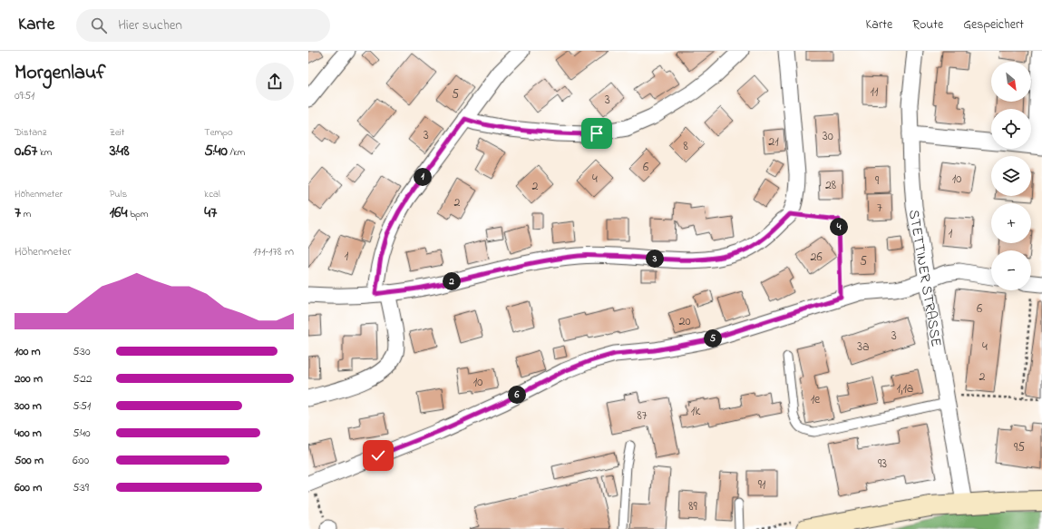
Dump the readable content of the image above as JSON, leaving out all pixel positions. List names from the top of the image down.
{
  "streets": {
    "street": ["STETTINER STRASSE"]
  },
  "house_numbers": [
    "11",
    "5",
    "3",
    "3",
    "30",
    "21",
    "8",
    "6",
    "4",
    "10",
    "9",
    "28",
    "2",
    "2",
    "7",
    "1",
    "1",
    "26",
    "5",
    "6",
    "20",
    "3",
    "3a",
    "4",
    "2",
    "10",
    "1,1a",
    "1e",
    "1k",
    "87",
    "95",
    "93",
    "91",
    "89"
  ],
  "north": "bottom right",
  "page": {
    "header": "Karte",
    "search": "Hier suchen",
    "nav": ["Karte", "Route", "Gespeichert"],
    "heading": ["Morgenlauf", "09:51"],
    "map_buttons": ["+", "−"],
    "stats": [
      ["Distanz", "0.67 km"],
      ["Zeit", "3:48"],
      ["Tempo", "5:40 /km"],
      ["Höhenmeter", "7 m"],
      ["Puls", "164 bpm"],
      ["kcal", "47"]
    ],
    "pins": [
      "1",
      "4",
      "3",
      "2",
      "5",
      "6"
    ],
    "chart": ["Höhenmeter", "171–178 m"],
    "list": [
      {
        "name": "100 m",
        "note": "5:30"
      },
      {
        "name": "200 m",
        "note": "5:22"
      },
      {
        "name": "300 m",
        "note": "5:51"
      },
      {
        "name": "400 m",
        "note": "5:40"
      },
      {
        "name": "500 m",
        "note": "6:00"
      },
      {
        "name": "600 m",
        "note": "5:39"
      }
    ]
  }
}
